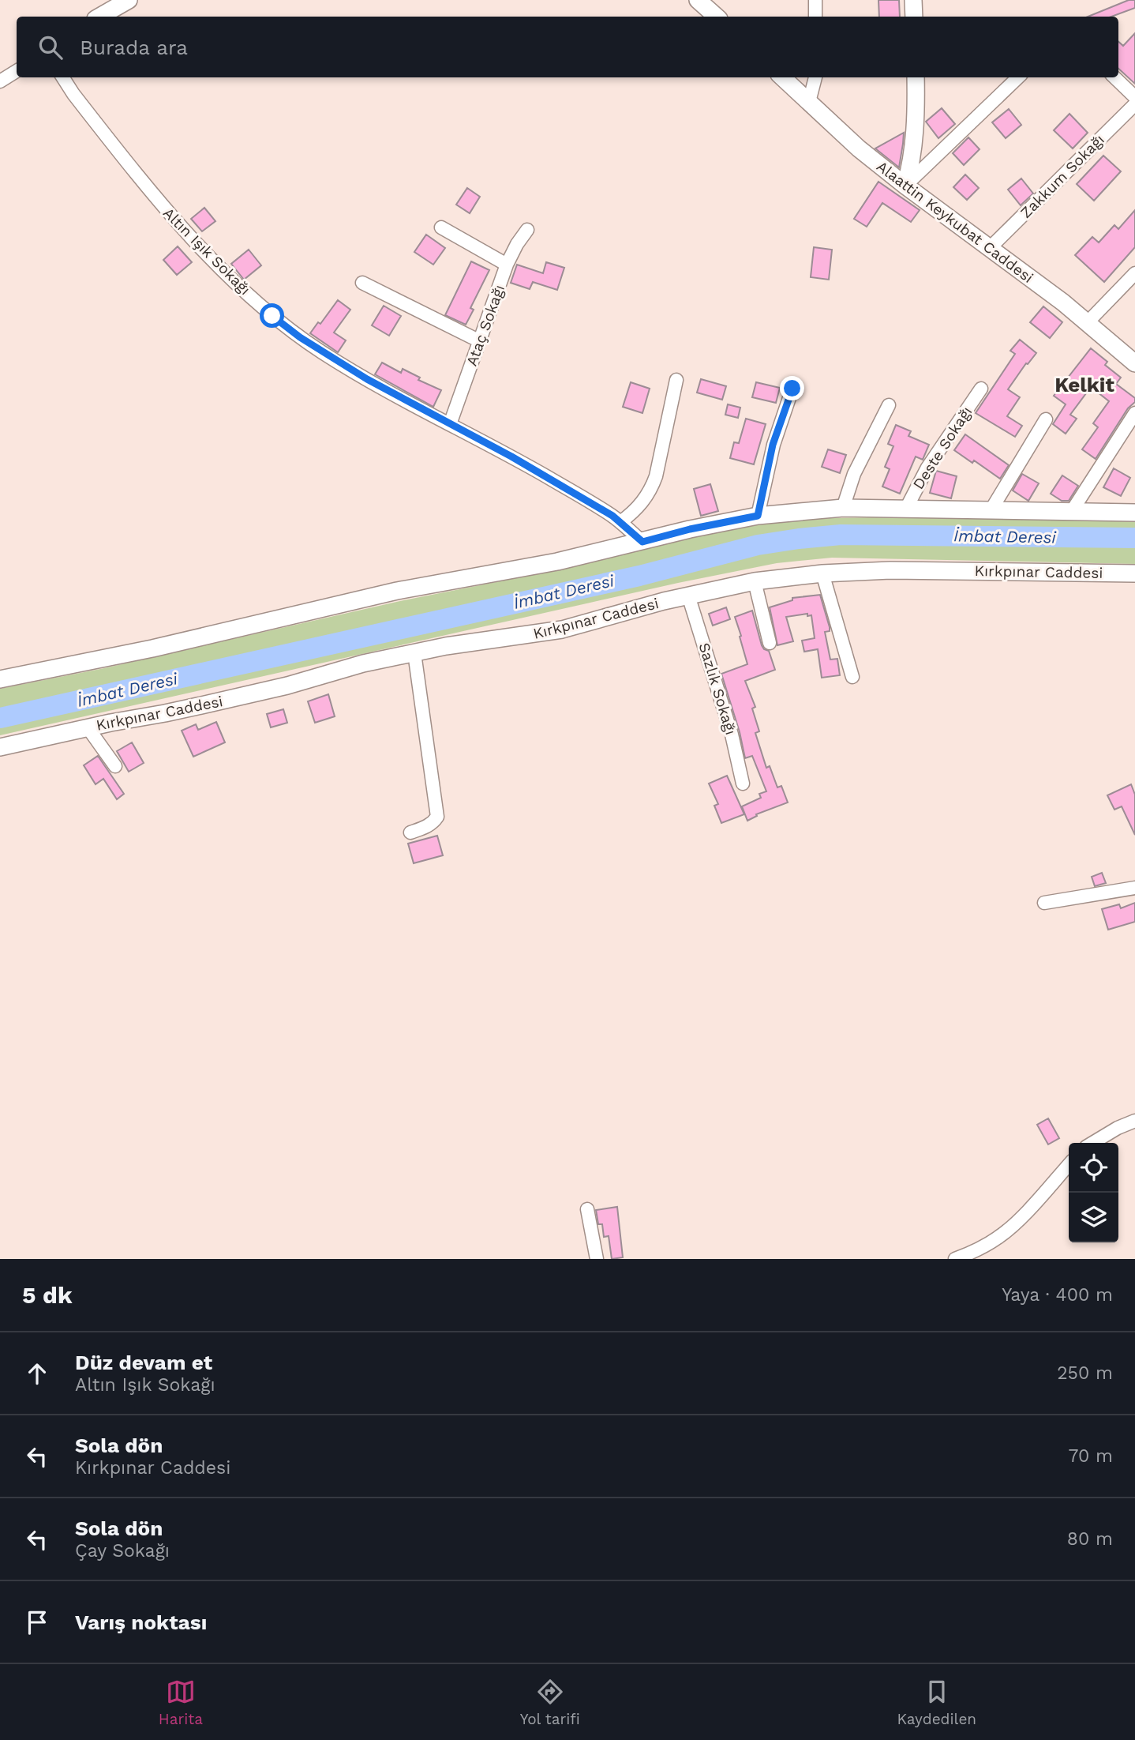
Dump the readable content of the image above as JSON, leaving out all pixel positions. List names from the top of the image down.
{
  "streets": {
    "street": [
      "Zakkum Sokağı",
      "Alaattin Keykubat Caddesi",
      "Altın Işık Sokağı",
      "Ataç Sokağı",
      "Deste Sokağı",
      "Kırkpınar Caddesi",
      "Sazlık Sokağı"
    ]
  },
  "crossings": [
    ["Zakkum Sokağı", "Alaattin Keykubat Caddesi"],
    ["Altın Işık Sokağı", "Ataç Sokağı"],
    ["Kırkpınar Caddesi", "Sazlık Sokağı"]
  ],
  "districts": ["Kelkit"],
  "water": ["İmbat Deresi"],
  "page": {
    "search": "Burada ara",
    "heading": ["5 dk", "Yaya · 400 m"],
    "list": [
      ["Düz devam et", "Altın Işık Sokağı", "250 m"],
      ["Sola dön", "Kırkpınar Caddesi", "70 m"],
      ["Sola dön", "Çay Sokağı", "80 m"],
      "Varış noktası"
    ],
    "nav": ["Harita", "Yol tarifi", "Kaydedilen"]
  }
}
